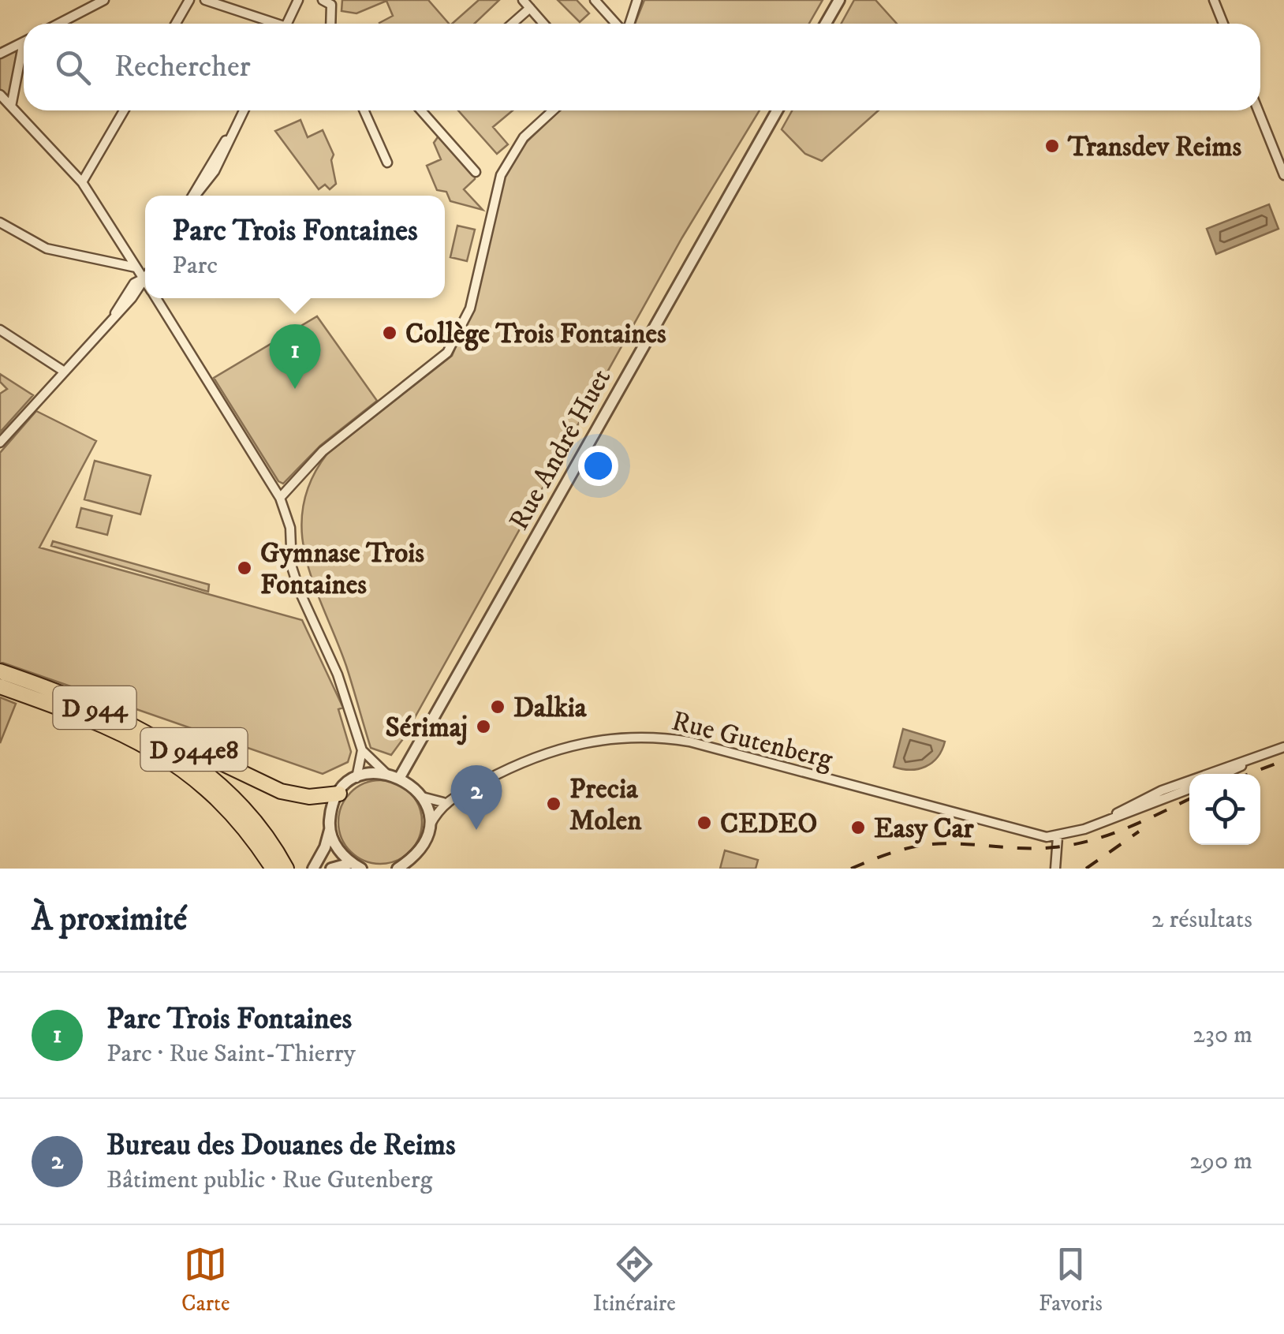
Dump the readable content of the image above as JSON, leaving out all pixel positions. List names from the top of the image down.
{
  "streets": {
    "highway": ["D 944", "D 944e8"],
    "street": ["Rue André Huet", "Rue Gutenberg"]
  },
  "crossings": [
    ["D 944", "D 944e8"]
  ],
  "places": [
    "Transdev Reims",
    "Collège Trois Fontaines",
    "Gymnase Trois Fontaines",
    "Dalkia",
    "Sérimaj",
    "Precia Molen",
    "CEDEO",
    "Easy Car"
  ],
  "page": {
    "search": "Rechercher",
    "popup": ["Parc Trois Fontaines", "Parc"],
    "pins": ["1", "2"],
    "heading": ["À proximité", "2 résultats"],
    "list": [
      {
        "mark": "1",
        "name": "Parc Trois Fontaines",
        "note": "Parc · Rue Saint-Thierry",
        "value": "230 m"
      },
      {
        "mark": "2",
        "name": "Bureau des Douanes de Reims",
        "note": "Bâtiment public · Rue Gutenberg",
        "value": "290 m"
      }
    ],
    "nav": ["Carte", "Itinéraire", "Favoris"]
  }
}
